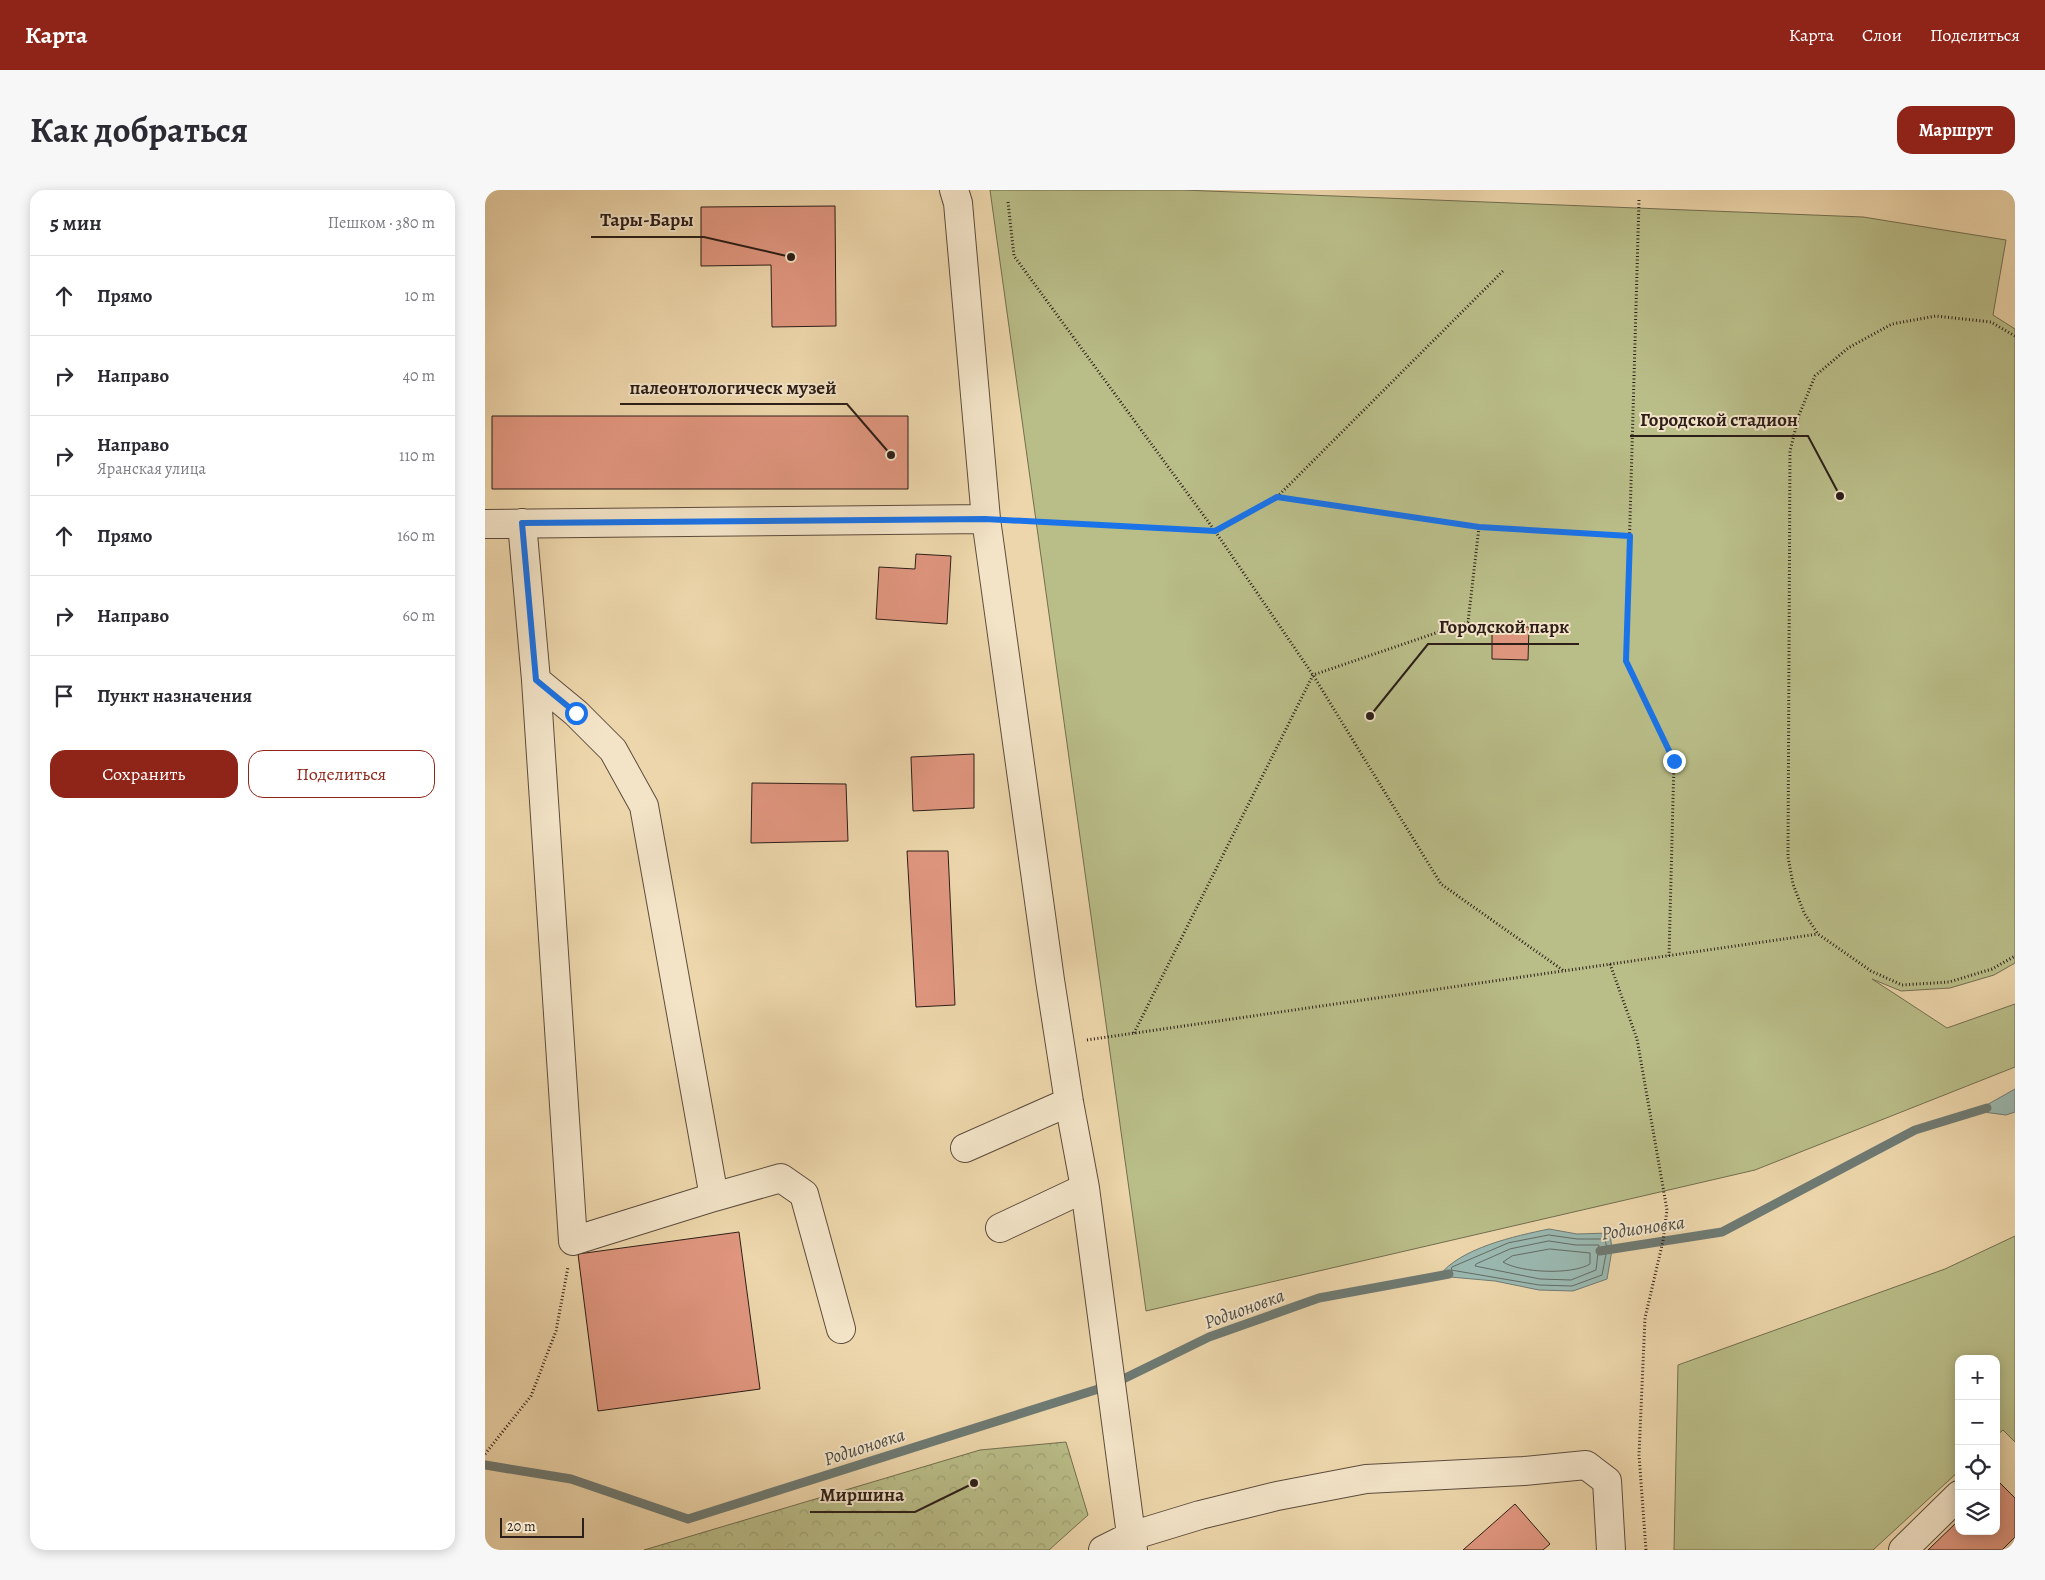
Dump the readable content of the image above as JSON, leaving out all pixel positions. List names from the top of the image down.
{
  "water": ["Родионовка"],
  "places": [
    "Тары-Бары",
    "палеонтологическ музей",
    "Городской стадион",
    "Городской парк",
    "Миршина"
  ],
  "scale_bar": "20 m",
  "page": {
    "header": "Карта",
    "nav": ["Карта", "Слои", "Поделиться"],
    "title": "Как добраться",
    "buttons": [
      "Маршрут",
      ["Сохранить", "Поделиться"]
    ],
    "heading": ["5 мин", "Пешком · 380 m"],
    "list": [
      ["Прямо", "10 m"],
      ["Направо", "40 m"],
      ["Направо", "Яранская улица", "110 m"],
      ["Прямо", "160 m"],
      ["Направо", "60 m"],
      "Пункт назначения"
    ],
    "map_buttons": ["+", "−"],
    "scale": "20 m"
  }
}
